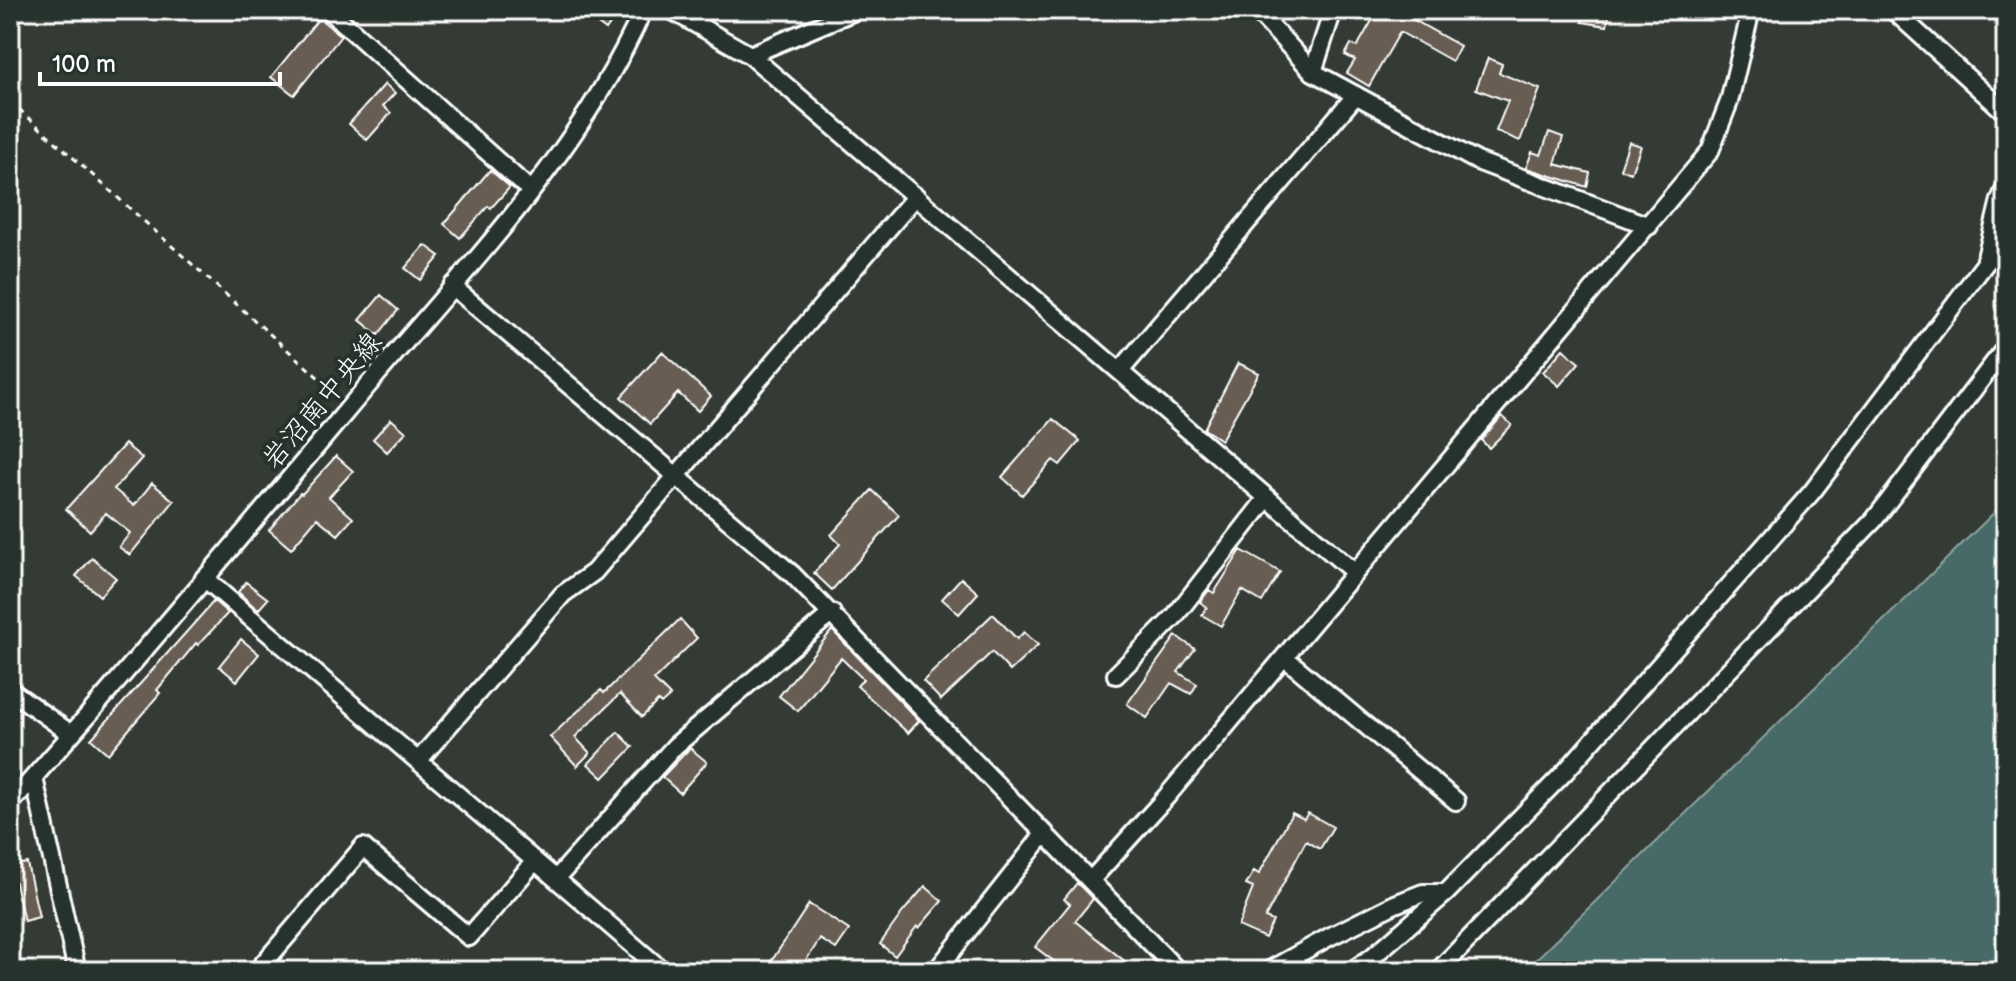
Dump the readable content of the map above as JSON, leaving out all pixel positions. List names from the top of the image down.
{
  "streets": {
    "street": ["岩沼南中央線"]
  },
  "scale_bar": "100 m"
}
